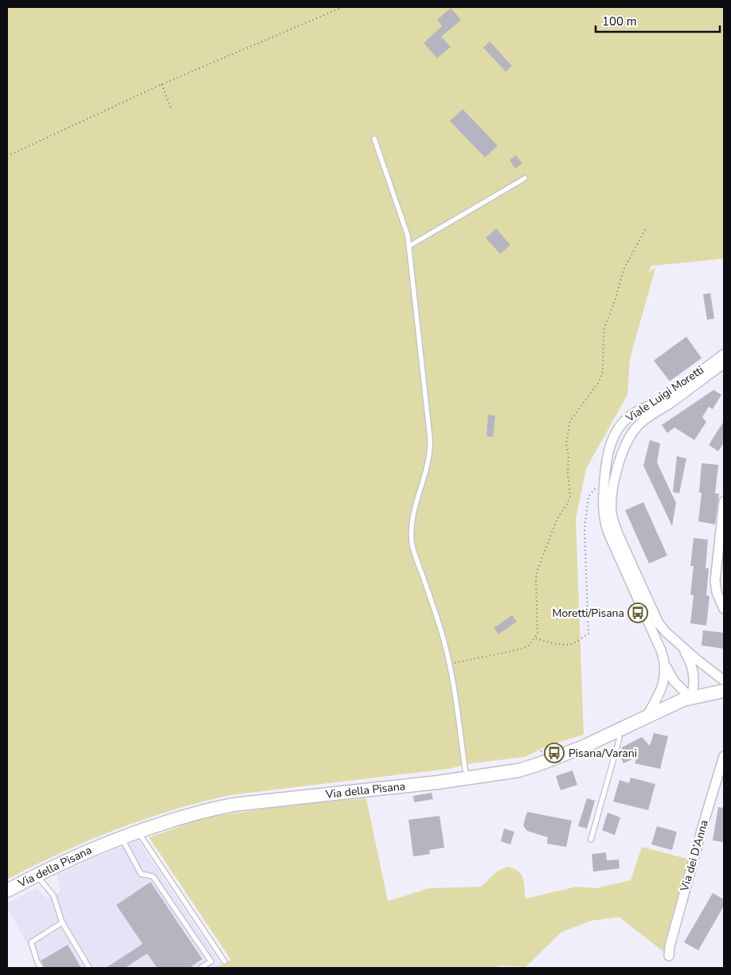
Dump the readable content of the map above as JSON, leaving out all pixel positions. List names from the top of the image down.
{
  "streets": {
    "main road": ["Via della Pisana"],
    "street": ["Viale Luigi Moretti", "Via dei D’Anna"]
  },
  "crossings": [
    ["Viale Luigi Moretti", "Via della Pisana"]
  ],
  "places": {
    "bus stop": ["Moretti/Pisana", "Pisana/Varani"]
  },
  "scale_bar": "100 m"
}
